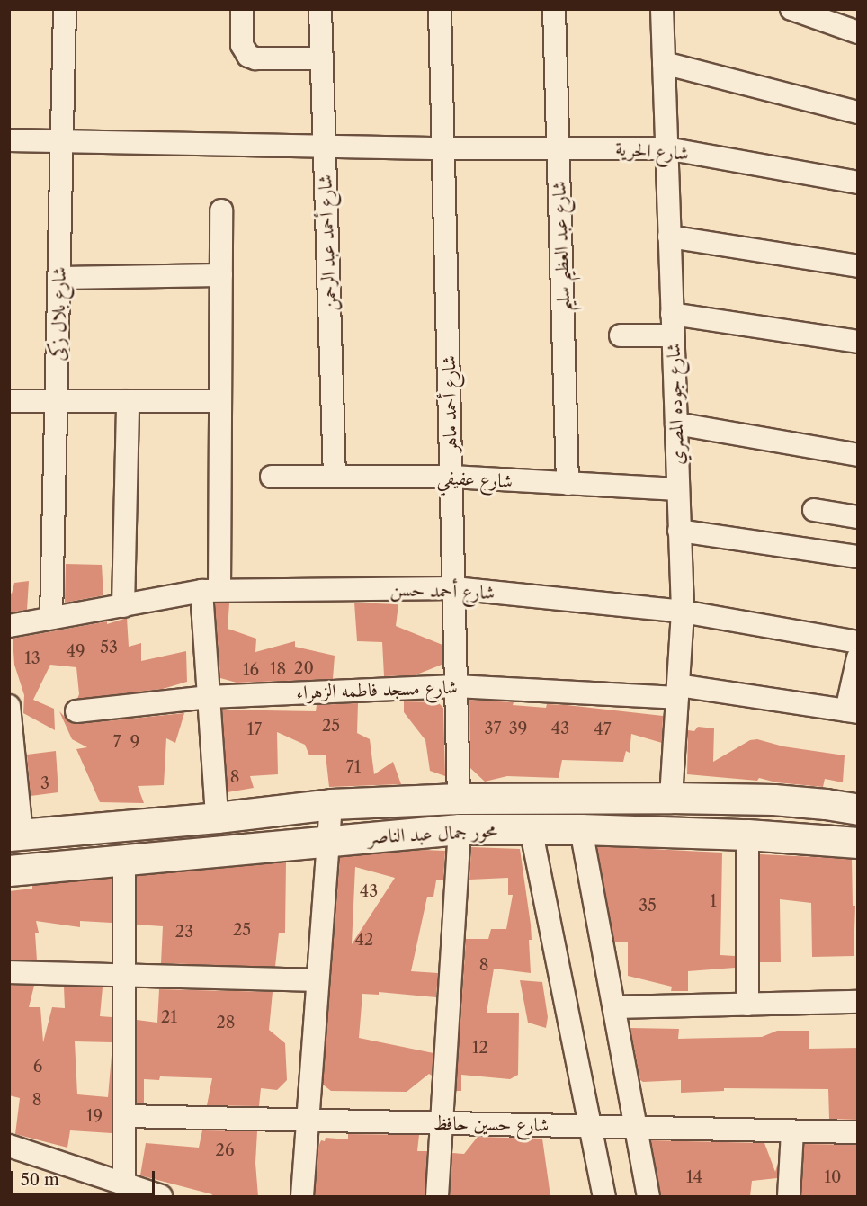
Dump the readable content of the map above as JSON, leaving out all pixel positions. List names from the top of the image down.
{
  "streets": {
    "street": [
      "شارع الحرية",
      "شارع أحمد عبد الرحمن",
      "شارع عبد العظيم سليم",
      "شارع بلال زكى",
      "شارع أحمد ماهر",
      "شارع جوده المصري",
      "شارع عفيفي",
      "شارع أحمد حسن",
      "شارع مسجد فاطمه الزهراء",
      "محور جمال عبد الناصر",
      "شارع حسين حافظ"
    ]
  },
  "crossings": [
    ["شارع الحرية", "شارع أحمد عبد الرحمن"],
    ["شارع الحرية", "شارع عبد العظيم سليم"],
    ["شارع الحرية", "شارع بلال زكى"],
    ["شارع الحرية", "شارع أحمد ماهر"],
    ["شارع الحرية", "شارع جوده المصري"],
    ["شارع أحمد عبد الرحمن", "شارع عفيفي"],
    ["شارع عبد العظيم سليم", "شارع عفيفي"],
    ["شارع بلال زكى", "شارع أحمد حسن"],
    ["شارع أحمد ماهر", "شارع عفيفي"],
    ["شارع أحمد ماهر", "شارع أحمد حسن"],
    ["شارع أحمد ماهر", "شارع مسجد فاطمه الزهراء"],
    ["شارع أحمد ماهر", "محور جمال عبد الناصر"],
    ["شارع جوده المصري", "شارع عفيفي"],
    ["شارع جوده المصري", "شارع أحمد حسن"],
    ["شارع جوده المصري", "شارع مسجد فاطمه الزهراء"],
    ["شارع جوده المصري", "محور جمال عبد الناصر"]
  ],
  "house_numbers": [
    "53",
    "49",
    "13",
    "20",
    "18",
    "16",
    "25",
    "37",
    "39",
    "43",
    "17",
    "47",
    "7",
    "9",
    "71",
    "8",
    "3",
    "43",
    "1",
    "35",
    "25",
    "23",
    "42",
    "8",
    "21",
    "28",
    "12",
    "6",
    "8",
    "19",
    "26",
    "14",
    "10"
  ],
  "scale_bar": "50 m"
}
